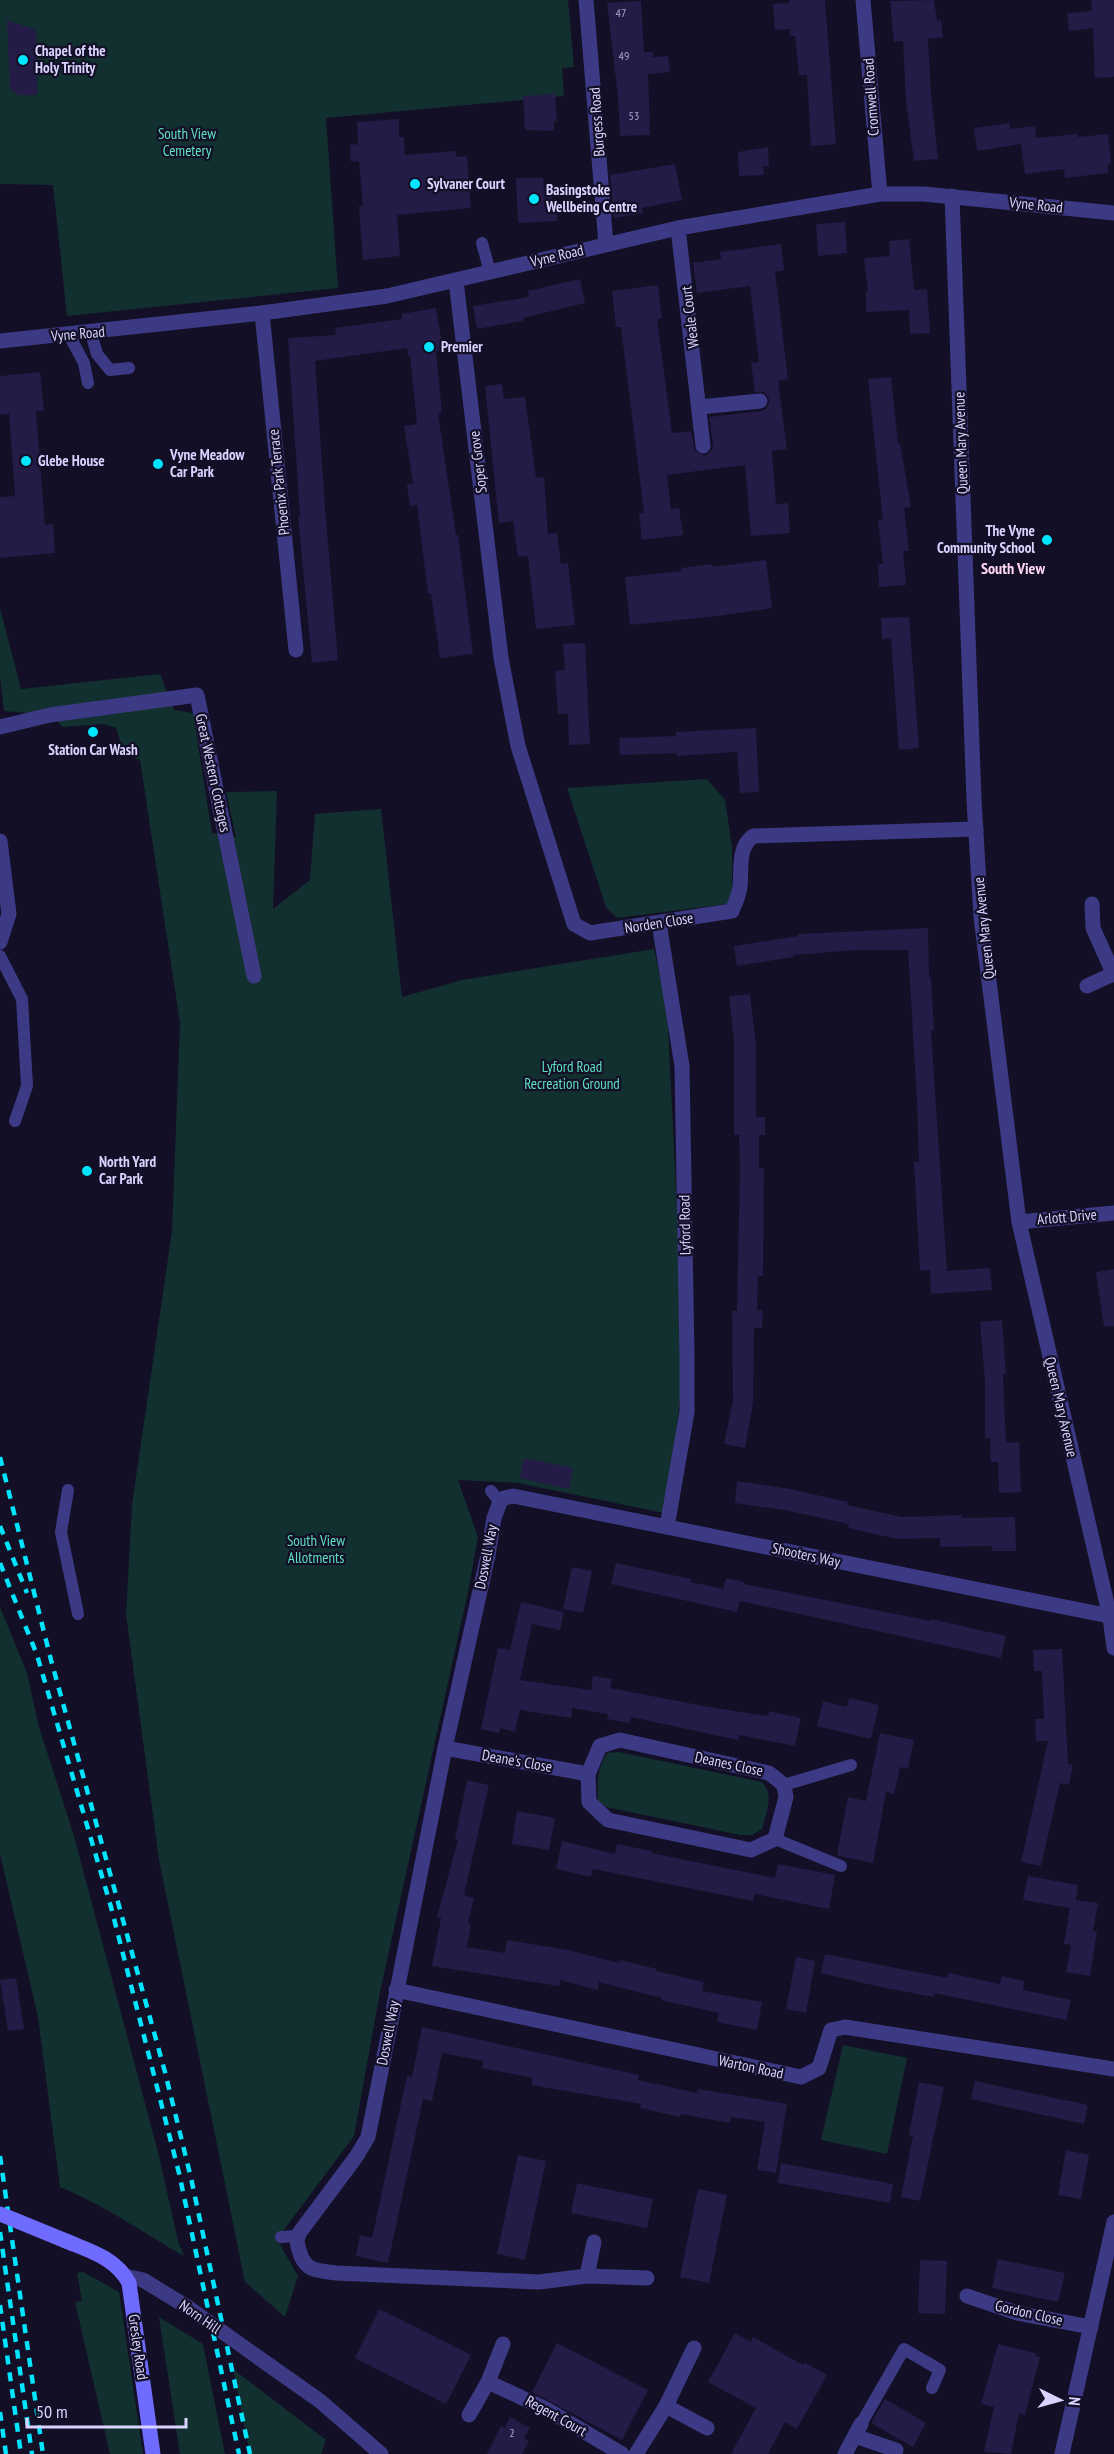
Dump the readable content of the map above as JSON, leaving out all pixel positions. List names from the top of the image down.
{
  "streets": {
    "street": [
      "Cromwell Road",
      "Burgess Road",
      "Vyne Road",
      "Weale Court",
      "Queen Mary Avenue",
      "Soper Grove",
      "Phoenix Park Terrace",
      "Great Western Cottages",
      "Norden Close",
      "Arlott Drive",
      "Lyford Road",
      "Shooters Way",
      "Doswell Way",
      "Deane's Close",
      "Deanes Close",
      "Warton Road",
      "Gordon Close",
      "Norn Hill",
      "Gresley Road",
      "Regent Court"
    ]
  },
  "crossings": [
    ["Cromwell Road", "Vyne Road"],
    ["Burgess Road", "Vyne Road"],
    ["Vyne Road", "Weale Court"],
    ["Vyne Road", "Queen Mary Avenue"],
    ["Vyne Road", "Soper Grove"],
    ["Vyne Road", "Phoenix Park Terrace"],
    ["Queen Mary Avenue", "Norden Close"],
    ["Queen Mary Avenue", "Arlott Drive"],
    ["Queen Mary Avenue", "Shooters Way"],
    ["Soper Grove", "Norden Close"],
    ["Norden Close", "Lyford Road"],
    ["Lyford Road", "Shooters Way"],
    ["Shooters Way", "Doswell Way"],
    ["Doswell Way", "Deane's Close"],
    ["Doswell Way", "Warton Road"],
    ["Deane's Close", "Deanes Close"],
    ["Norn Hill", "Gresley Road"]
  ],
  "districts": ["South View"],
  "parks": ["South View Cemetery", "Lyford Road Recreation Ground", "South View Allotments"],
  "places": [
    "Chapel of the Holy Trinity",
    "Sylvaner Court",
    "Basingstoke Wellbeing Centre",
    "Premier",
    "Glebe House",
    "Vyne Meadow Car Park",
    "The Vyne Community School",
    "Station Car Wash",
    "North Yard Car Park"
  ],
  "house_numbers": [
    "47",
    "49",
    "53",
    "2"
  ],
  "scale_bar": "50 m",
  "north": "right"
}
